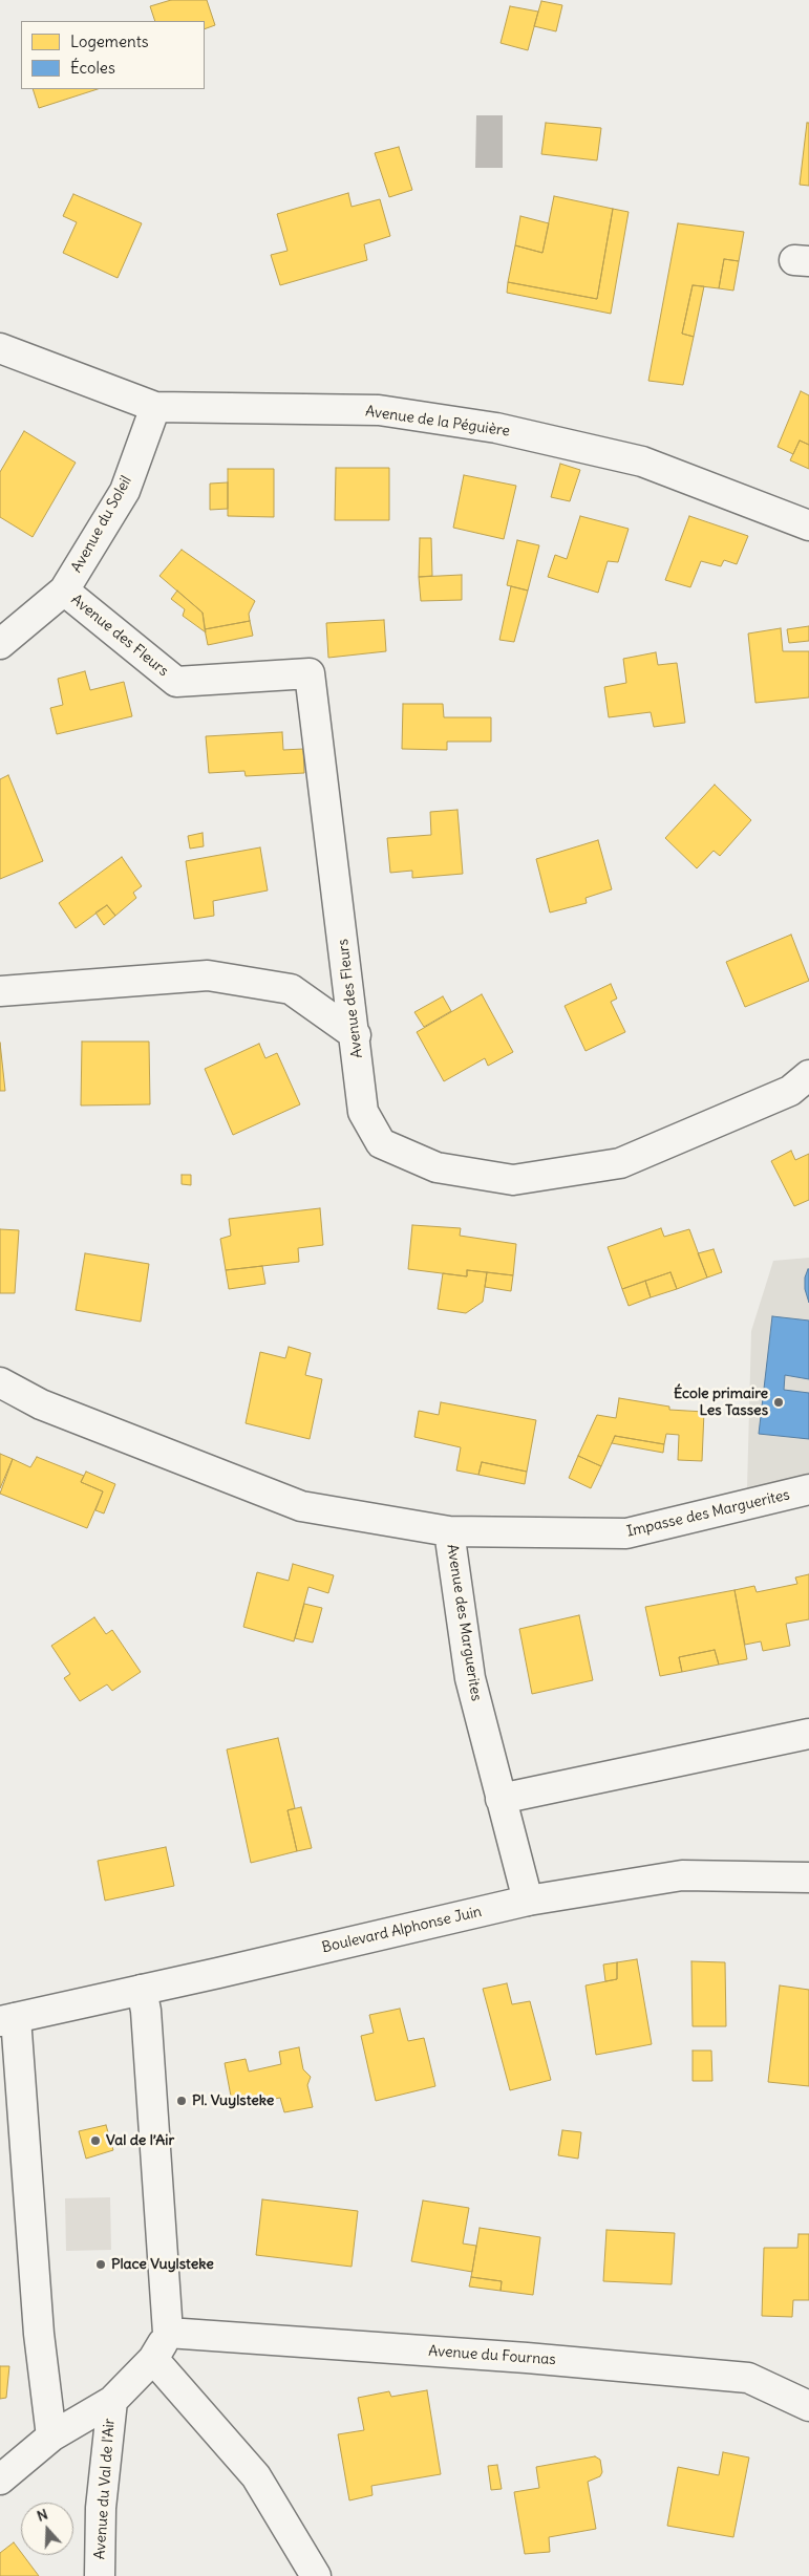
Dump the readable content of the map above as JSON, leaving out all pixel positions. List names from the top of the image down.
{
  "streets": {
    "street": [
      "Avenue de la Péguière",
      "Avenue du Soleil",
      "Avenue des Fleurs",
      "Impasse des Marguerites",
      "Avenue des Marguerites",
      "Boulevard Alphonse Juin",
      "Avenue du Fournas",
      "Avenue du Val de l'Air"
    ]
  },
  "crossings": [
    ["Avenue de la Péguière", "Avenue du Soleil"],
    ["Avenue du Soleil", "Avenue des Fleurs"],
    ["Impasse des Marguerites", "Avenue des Marguerites"],
    ["Avenue des Marguerites", "Boulevard Alphonse Juin"]
  ],
  "places": [
    "École primaire Les Tasses",
    "Pl. Vuylsteke",
    "Val de l’Air",
    "Place Vuylsteke"
  ],
  "legend": ["Logements", "Écoles"],
  "north": "top"
}
